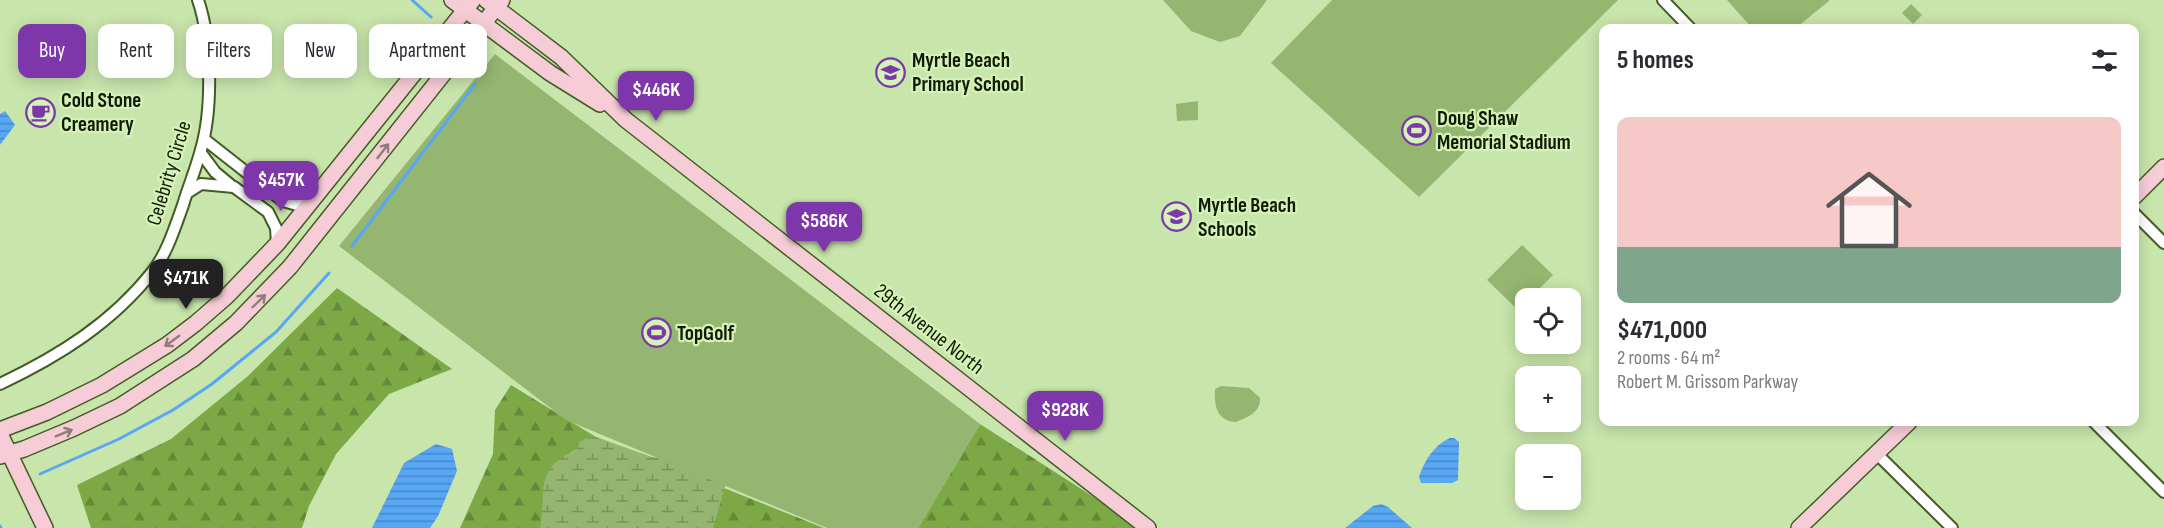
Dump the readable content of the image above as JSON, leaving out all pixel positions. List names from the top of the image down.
{
  "streets": {
    "main road": ["29th Avenue North"],
    "street": ["Celebrity Circle"]
  },
  "places": {
    "school or university": ["Myrtle Beach Primary School", "Myrtle Beach Schools"],
    "cafe": ["Cold Stone Creamery"],
    "sports": ["Doug Shaw Memorial Stadium", "TopGolf"]
  },
  "page": {
    "chip": [
      "Buy",
      "Rent",
      "Filters",
      "New",
      "Apartment"
    ],
    "heading": "5 homes",
    "price": [
      "$446K",
      "$457K",
      "$586K",
      "$471K",
      "$928K"
    ],
    "list": [
      {
        "name": "$471,000",
        "note": "2 rooms · 64 m² · Robert M. Grissom Parkway"
      }
    ],
    "map_buttons": ["+", "−"]
  }
}
